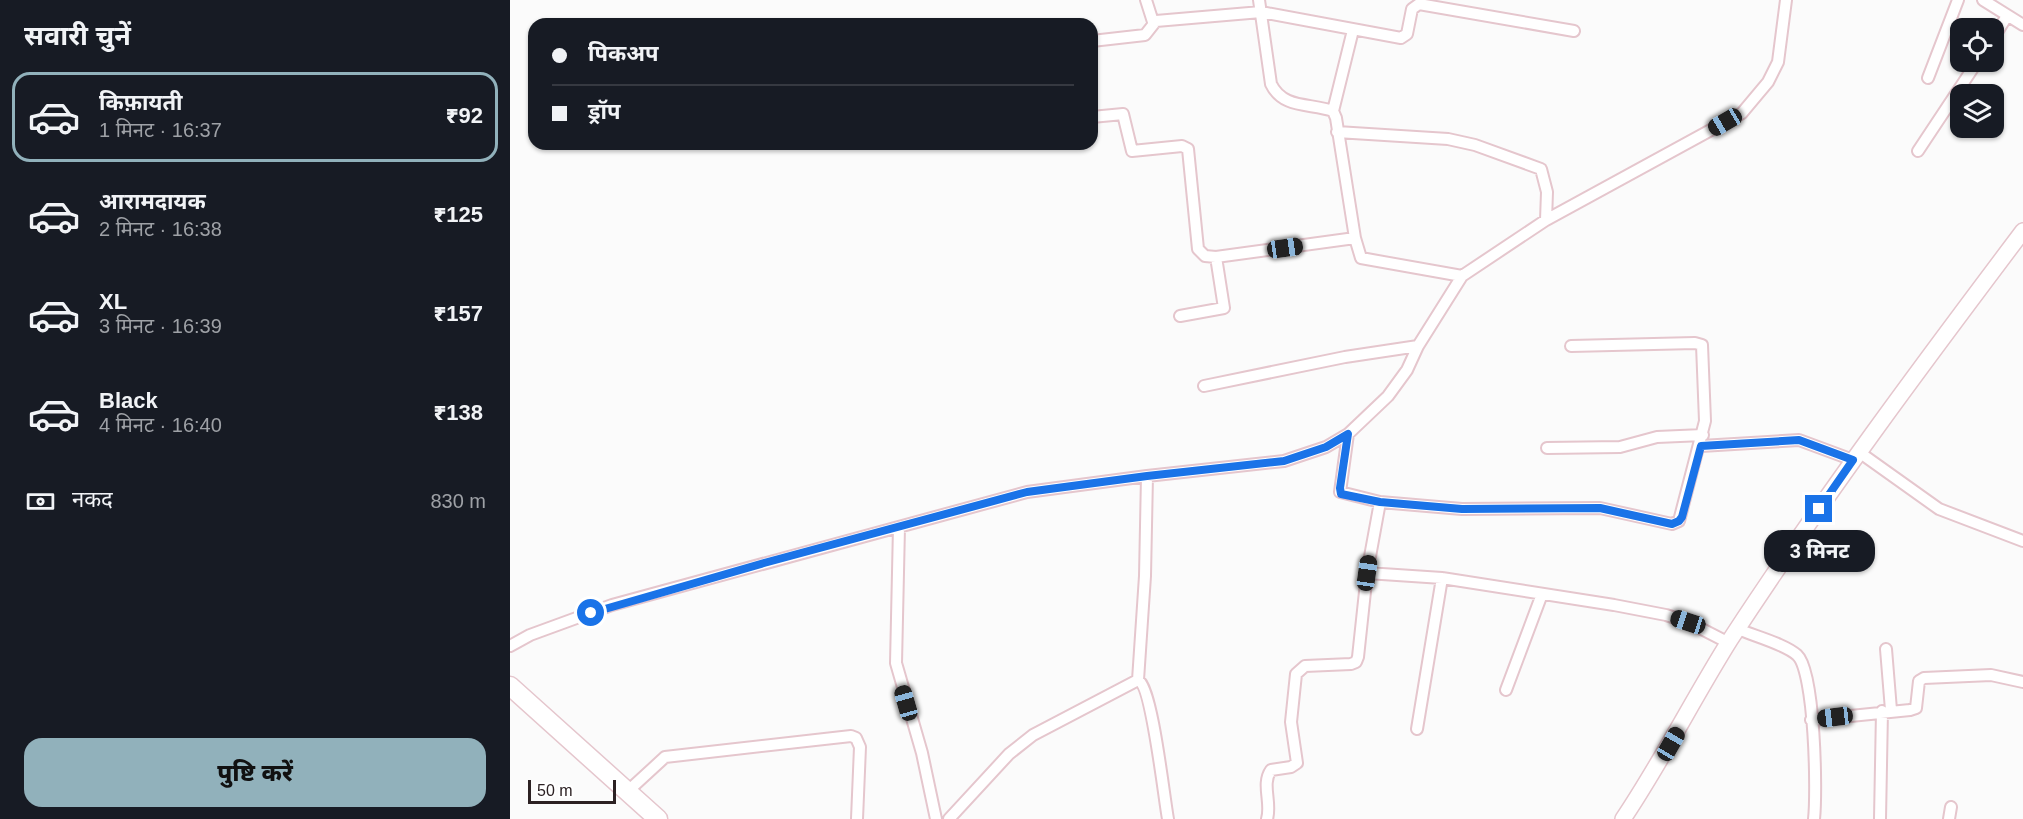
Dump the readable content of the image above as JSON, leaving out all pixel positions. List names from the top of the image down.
{
  "scale_bar": "50 m",
  "page": {
    "heading": "सवारी चुनें",
    "banner": ["पिकअप", "ड्रॉप"],
    "list": [
      {
        "name": "किफ़ायती",
        "note": "1 मिनट · 16:37",
        "value": "₹92"
      },
      {
        "name": "आरामदायक",
        "note": "2 मिनट · 16:38",
        "value": "₹125"
      },
      {
        "name": "XL",
        "note": "3 मिनट · 16:39",
        "value": "₹157"
      },
      {
        "name": "Black",
        "note": "4 मिनट · 16:40",
        "value": "₹138"
      }
    ],
    "pay": ["नकद", "830 m"],
    "bubble": "3 मिनट",
    "buttons": "पुष्टि करें",
    "scale": "50 m"
  }
}
